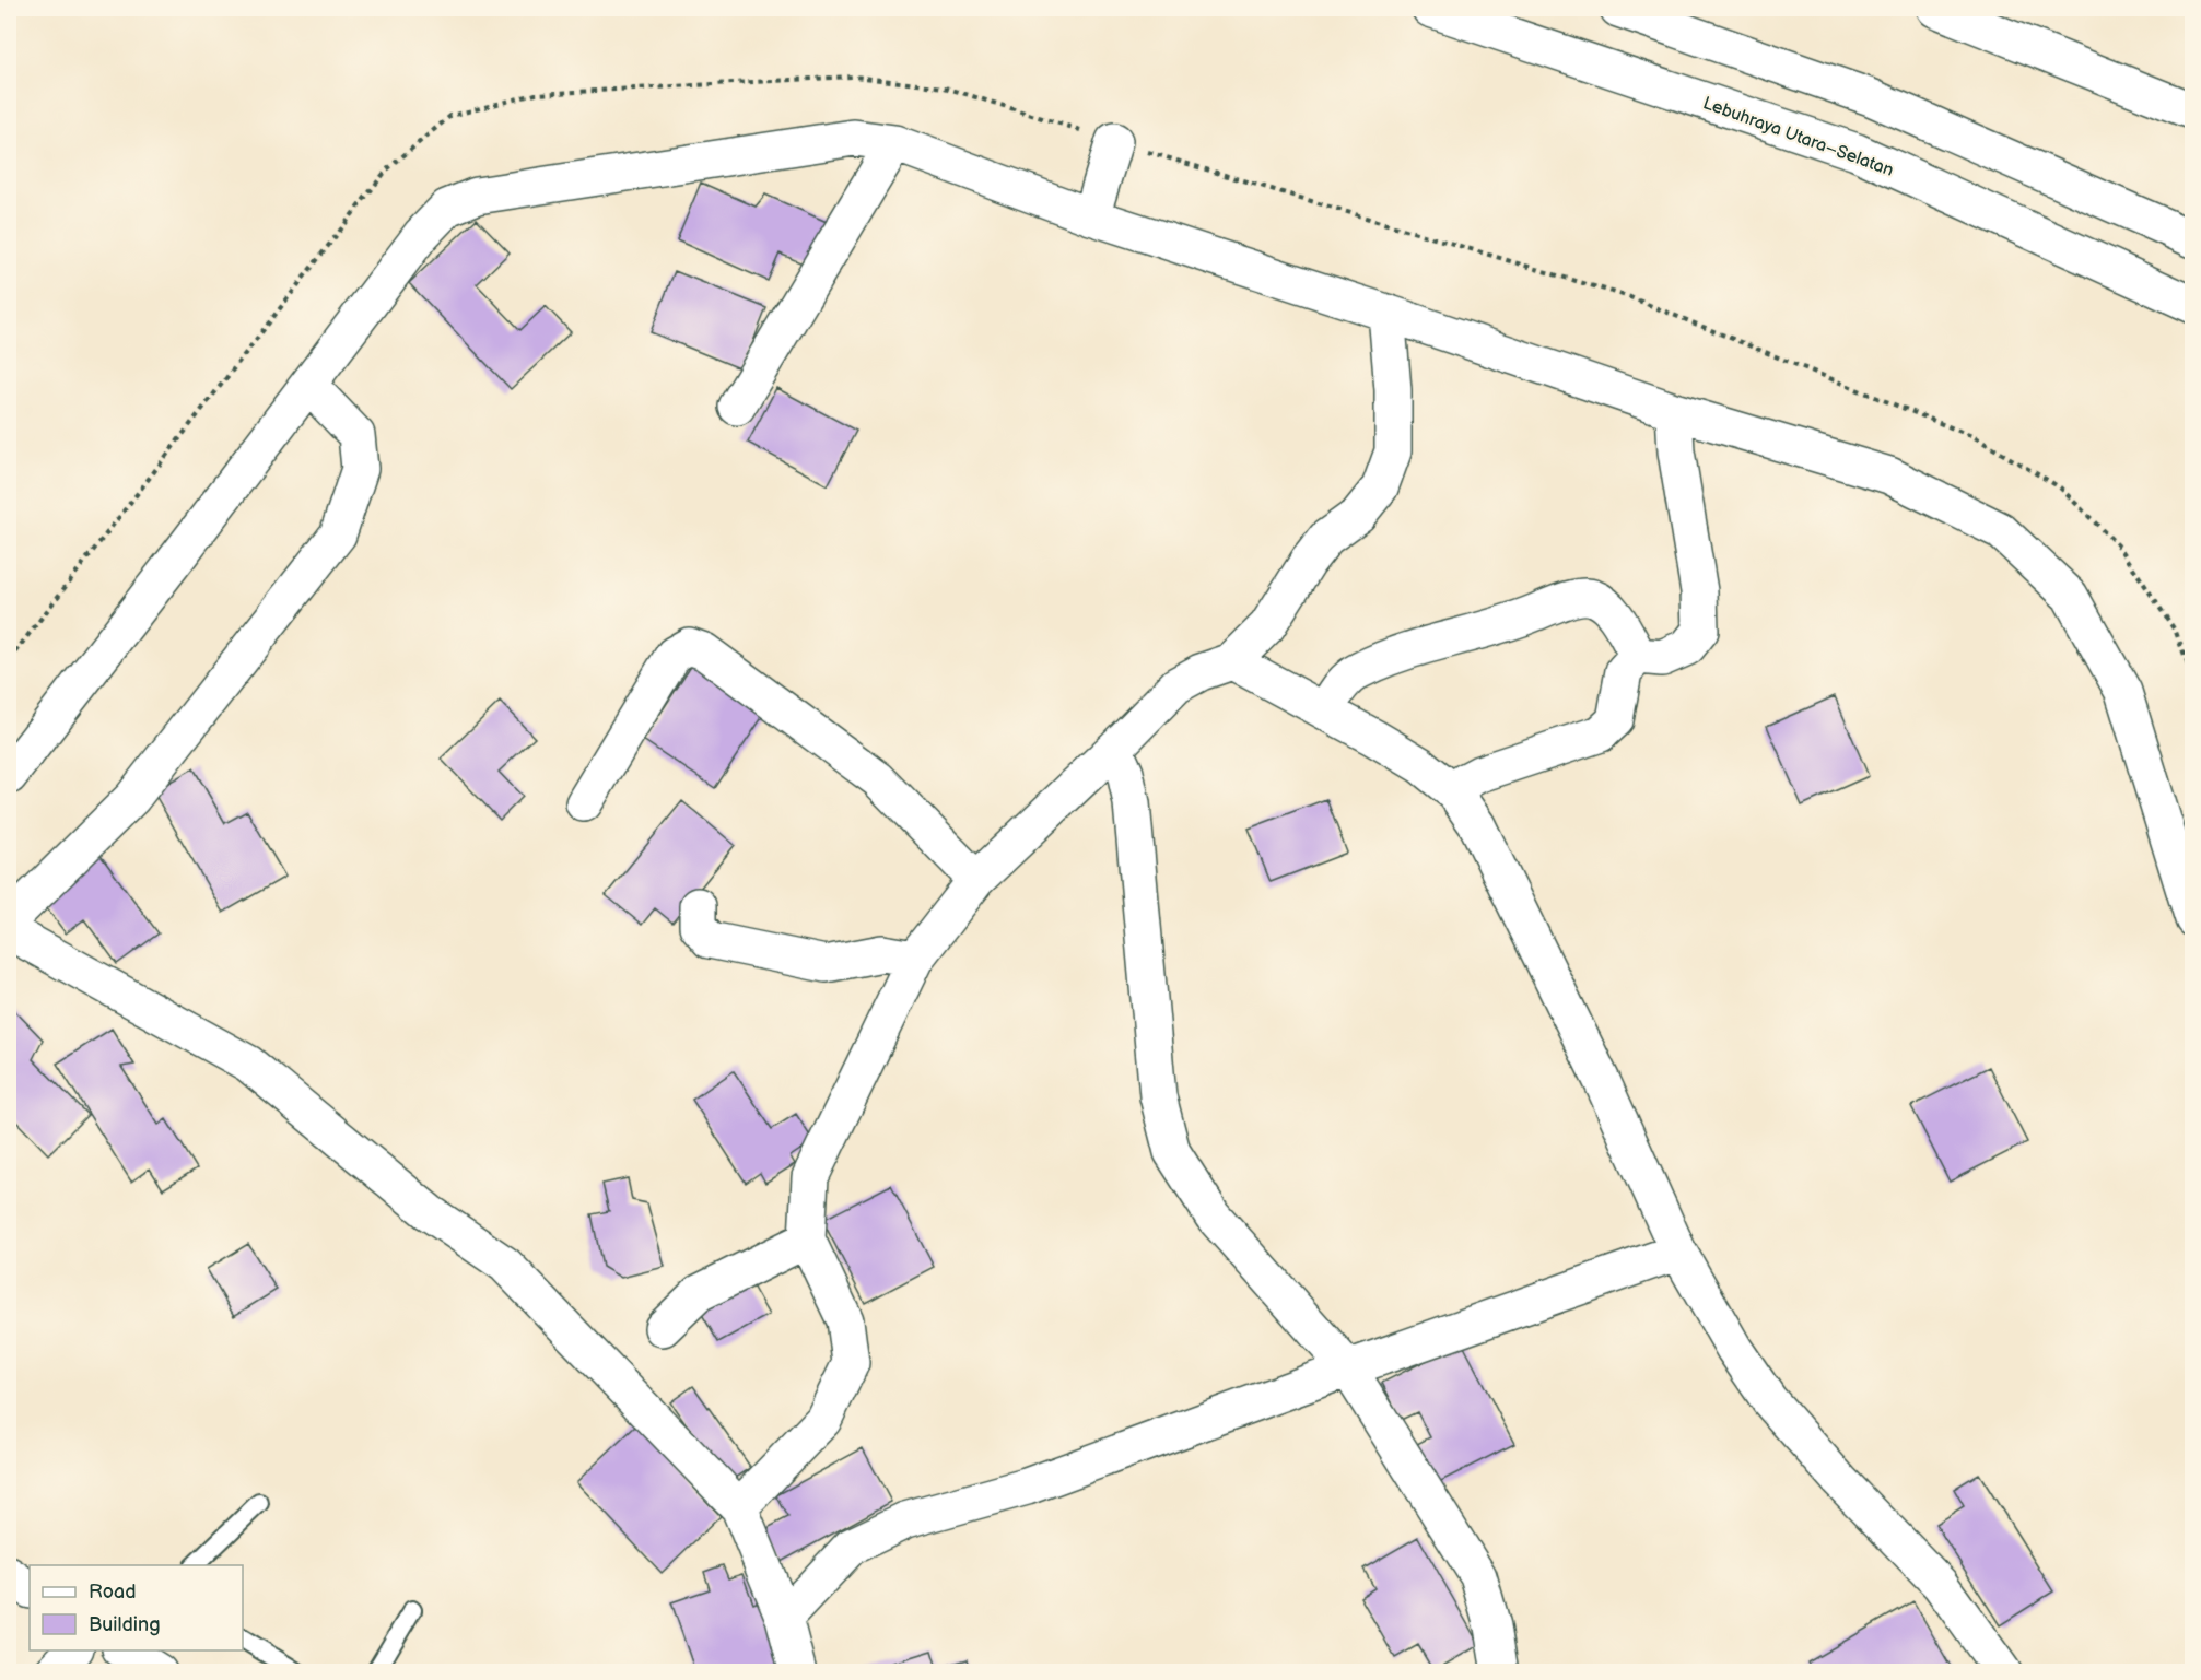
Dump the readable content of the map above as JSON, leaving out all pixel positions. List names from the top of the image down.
{
  "streets": {
    "main road": ["Lebuhraya Utara–Selatan"]
  },
  "legend": ["Road", "Building"]
}
